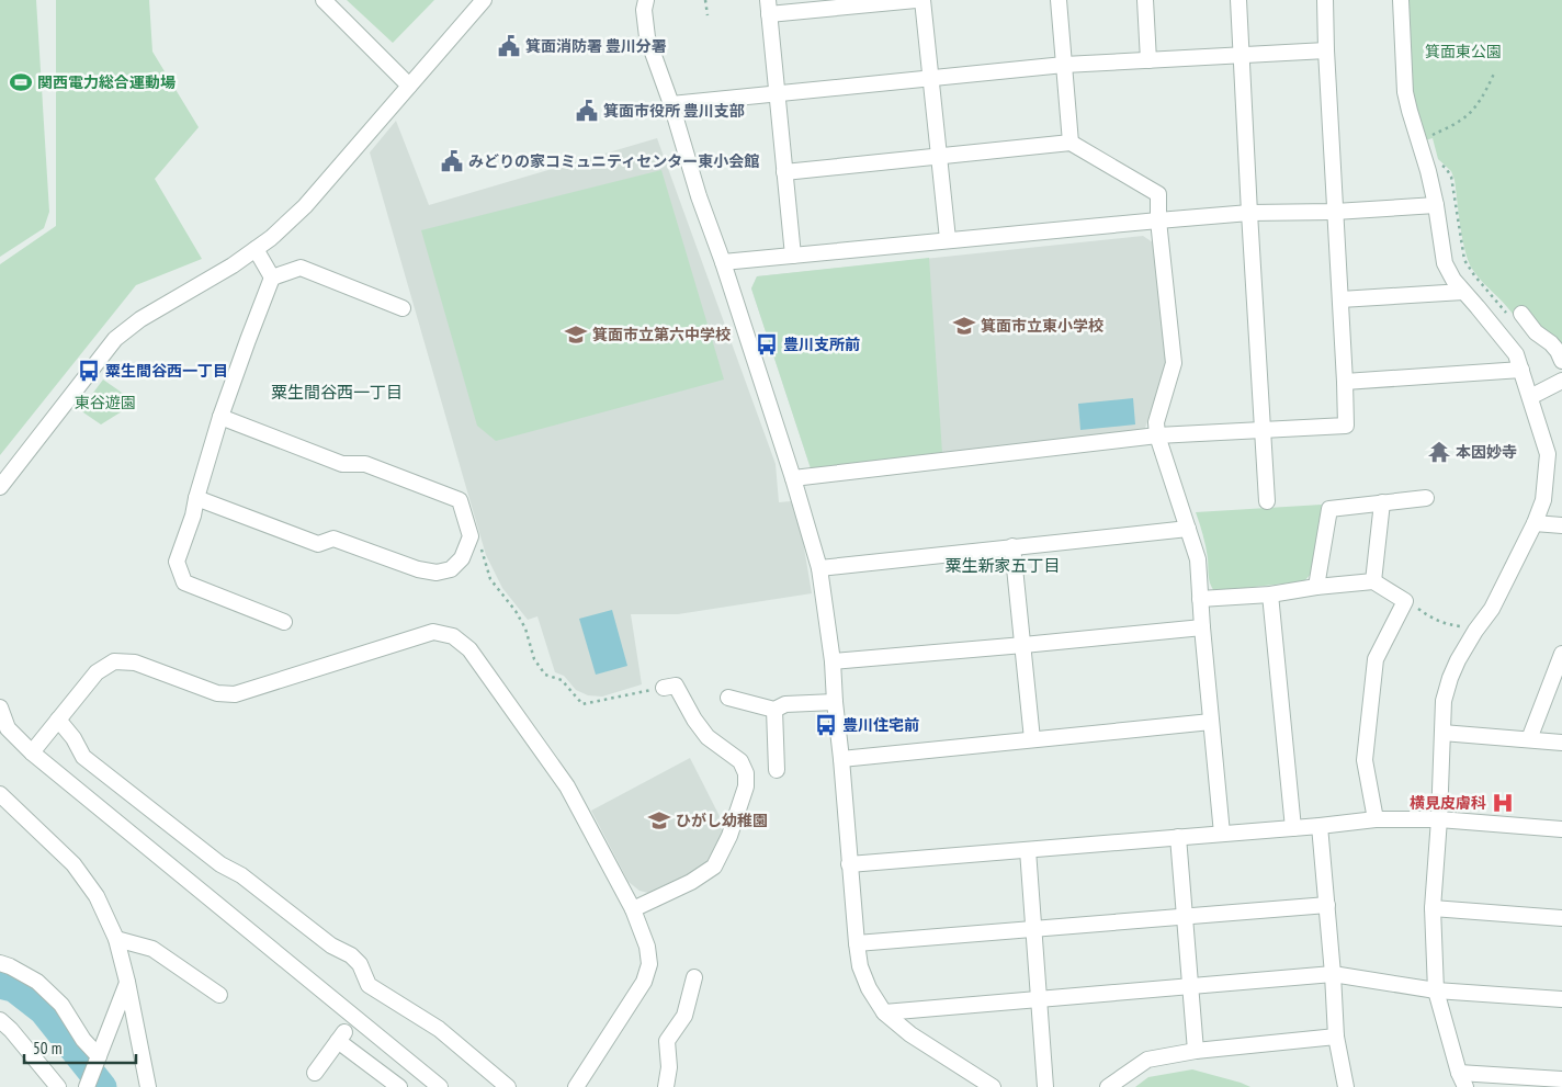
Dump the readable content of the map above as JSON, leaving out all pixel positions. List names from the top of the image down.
{
  "districts": ["粟生間谷西一丁目", "粟生新家五丁目"],
  "parks": ["箕面東公園", "東谷遊園"],
  "places": {
    "public building": ["箕面消防署 豊川分署", "箕面市役所 豊川支部", "みどりの家コミュニティセンター東小会館"],
    "sports": ["関西電力総合運動場"],
    "school or university": ["箕面市立東小学校", "箕面市立第六中学校", "ひがし幼稚園"],
    "bus stop": ["豊川支所前", "粟生間谷西一丁目", "豊川住宅前"],
    "temple": ["本因妙寺"],
    "hospital": ["横見皮膚科"]
  },
  "scale_bar": "50 m"
}
